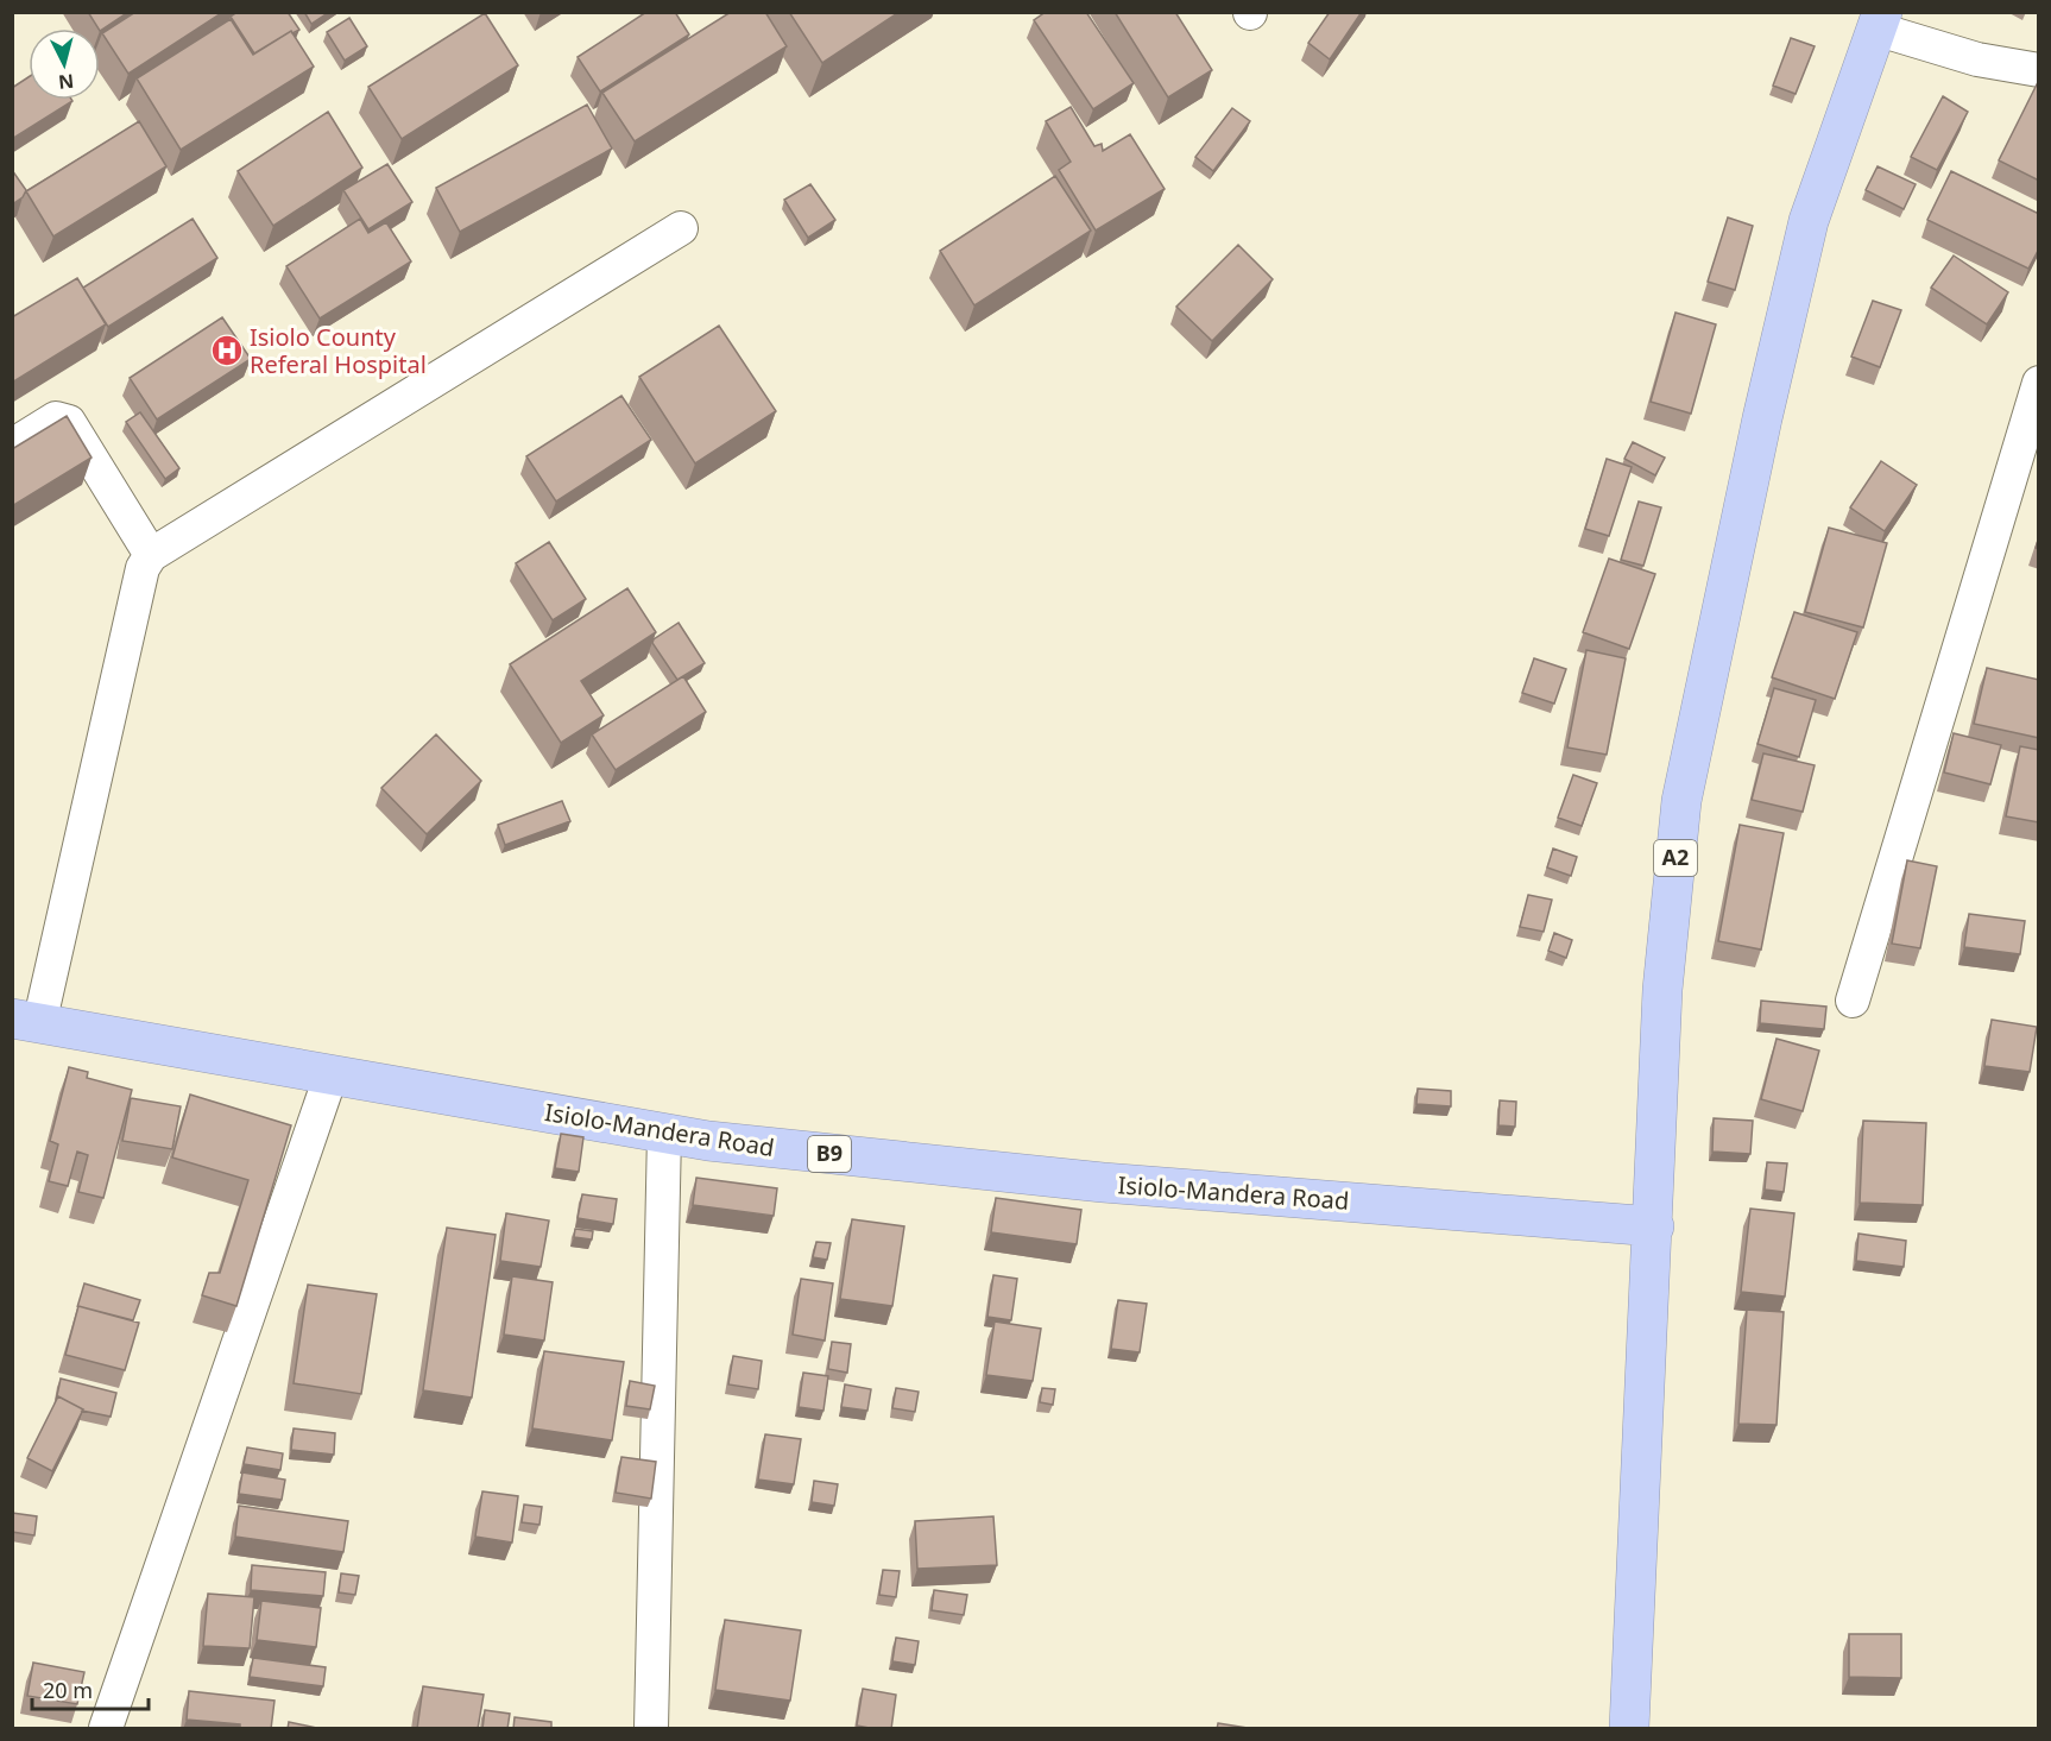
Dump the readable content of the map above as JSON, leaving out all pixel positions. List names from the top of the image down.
{
  "streets": {
    "highway": ["A2", "Isiolo-Mandera Road", "B9"]
  },
  "crossings": [
    ["A2", "Isiolo-Mandera Road"]
  ],
  "places": {
    "hospital": ["Isiolo County Referal Hospital"]
  },
  "scale_bar": "20 m",
  "north": "bottom"
}
